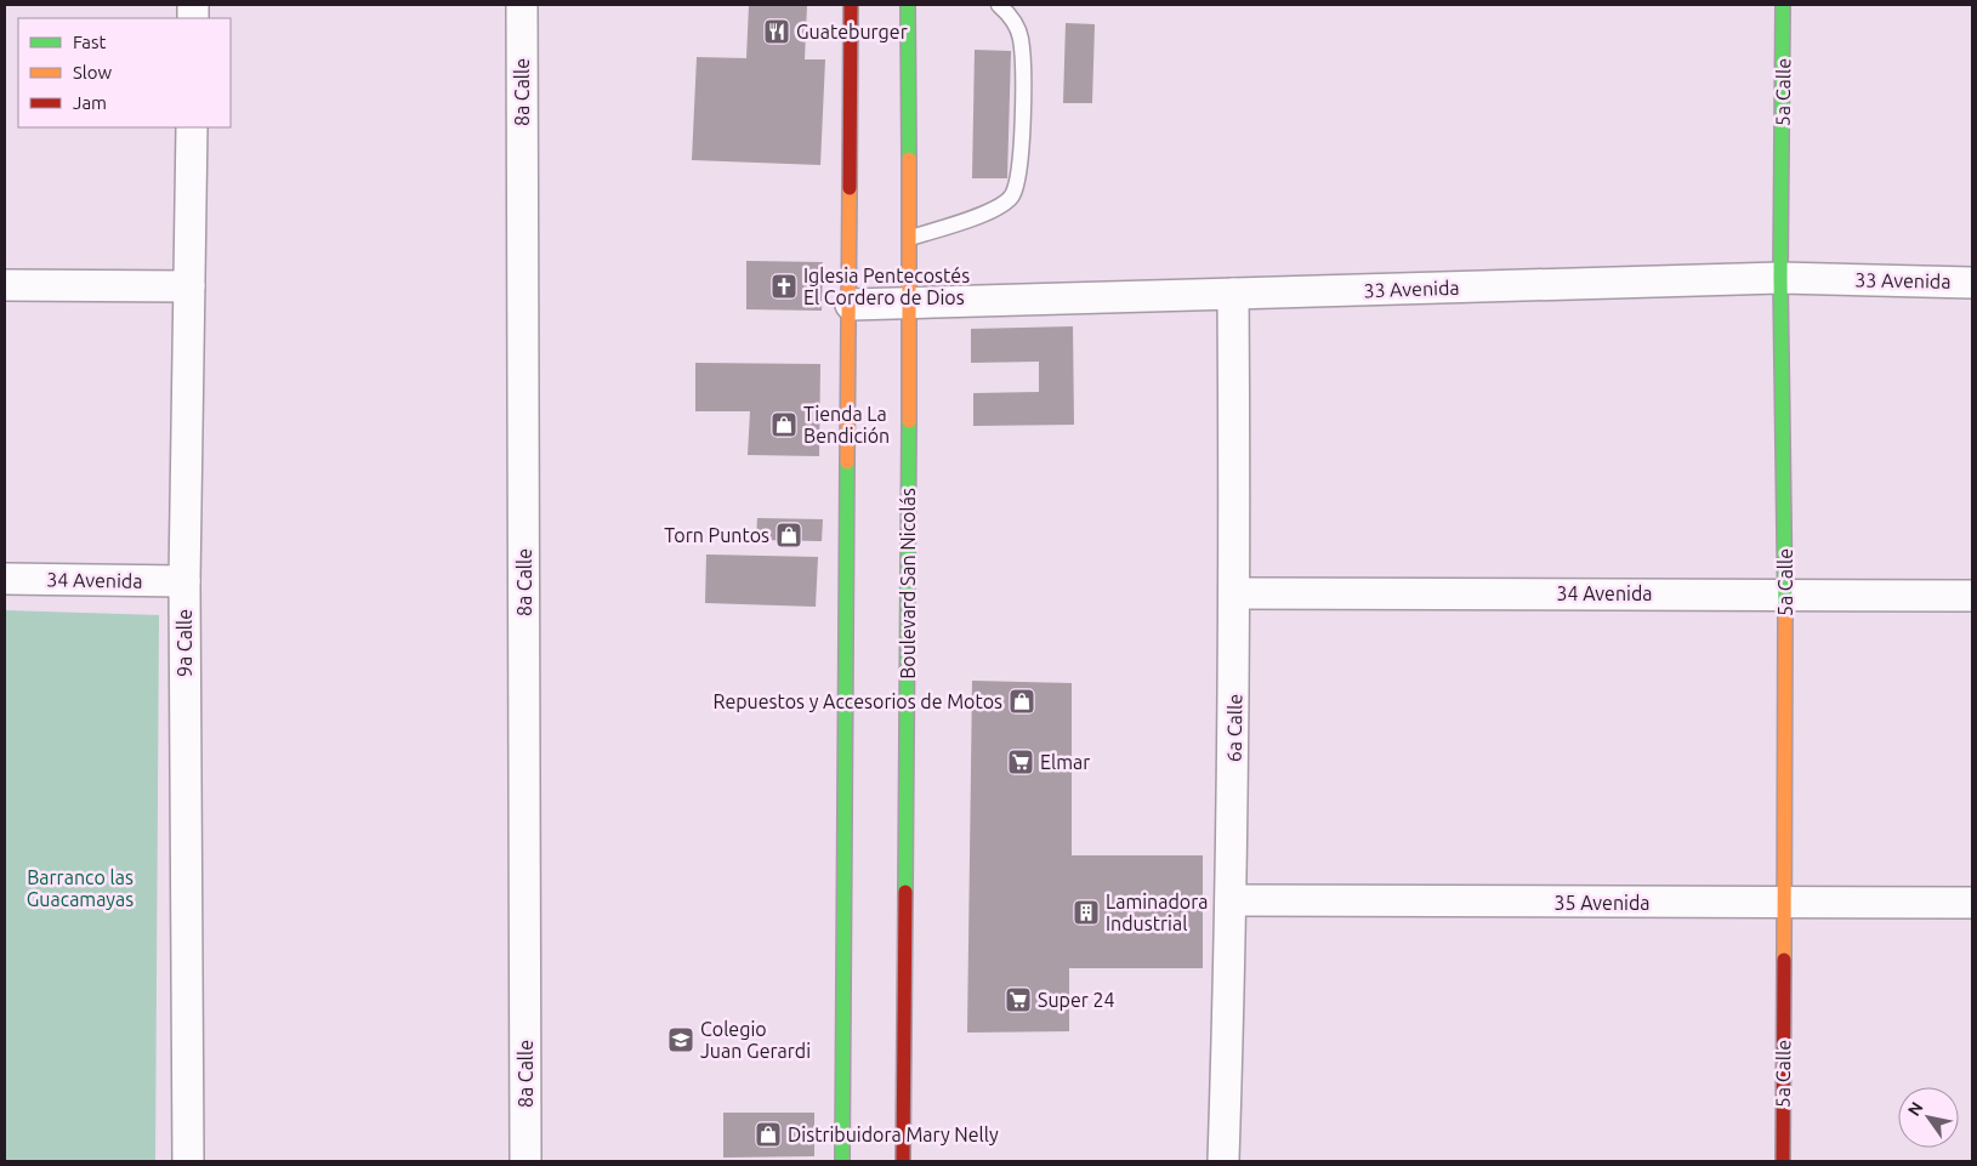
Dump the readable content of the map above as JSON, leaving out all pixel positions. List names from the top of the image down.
{
  "streets": {
    "main road": ["5a Calle", "Boulevard San Nicolás"],
    "street": [
      "8a Calle",
      "33 Avenida",
      "34 Avenida",
      "9a Calle",
      "6a Calle",
      "35 Avenida"
    ]
  },
  "crossings": [
    ["5a Calle", "33 Avenida"],
    ["5a Calle", "34 Avenida"],
    ["5a Calle", "35 Avenida"],
    ["33 Avenida", "Boulevard San Nicolás"],
    ["33 Avenida", "6a Calle"],
    ["34 Avenida", "9a Calle"],
    ["34 Avenida", "6a Calle"],
    ["6a Calle", "35 Avenida"]
  ],
  "parks": ["Barranco las Guacamayas"],
  "places": {
    "restaurant": ["Guateburger"],
    "church": ["Iglesia Pentecostés El Cordero de Dios"],
    "shop": [
      "Tienda La Bendición",
      "Torn Puntos",
      "Repuestos y Accesorios de Motos",
      "Distribuidora Mary Nelly"
    ],
    "supermarket": ["Elmar", "Super 24"],
    "building": ["Laminadora Industrial"],
    "school or university": ["Colegio Juan Gerardi"]
  },
  "legend": ["Fast", "Slow", "Jam"],
  "north": "top left"
}
